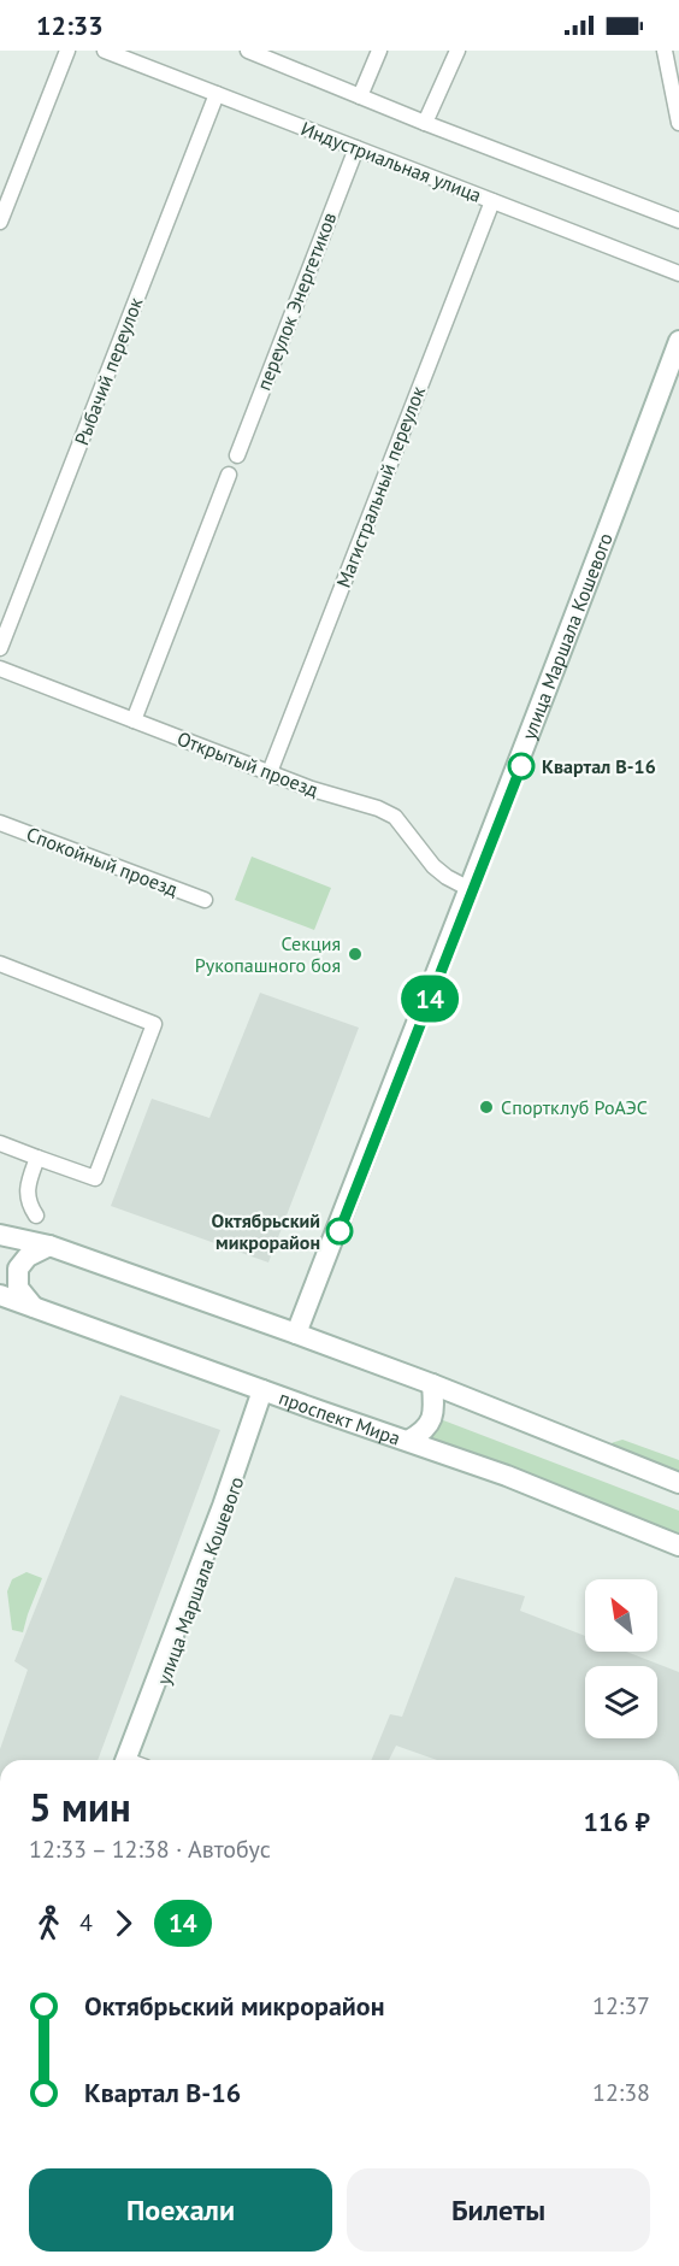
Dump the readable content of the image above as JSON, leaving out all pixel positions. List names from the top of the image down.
{
  "streets": {
    "street": [
      "Индустриальная улица",
      "переулок Энергетиков",
      "Рыбачий переулок",
      "Магистральный переулок",
      "улица Маршала Кошевого",
      "Открытый проезд",
      "Спокойный проезд",
      "проспект Мира"
    ]
  },
  "crossings": [
    ["Индустриальная улица", "переулок Энергетиков"],
    ["Индустриальная улица", "Рыбачий переулок"],
    ["Индустриальная улица", "Магистральный переулок"],
    ["Магистральный переулок", "Открытый проезд"],
    ["улица Маршала Кошевого", "Открытый проезд"],
    ["улица Маршала Кошевого", "проспект Мира"]
  ],
  "places": [
    "Квартал В-16",
    "Секция Рукопашного боя",
    "Спортклуб РоАЭС",
    "Октябрьский микрорайон"
  ],
  "lines": ["bus line 14"],
  "north": "top left",
  "page": {
    "status": "12:33",
    "on_map": "14",
    "heading": ["5 мин", "12:33 – 12:38 · Автобус", "116 ₽"],
    "legs": ["4", "14"],
    "list": [
      {
        "name": "Октябрьский микрорайон",
        "value": "12:37"
      },
      {
        "name": "Квартал В-16",
        "value": "12:38"
      }
    ],
    "buttons": ["Поехали", "Билеты"]
  }
}
